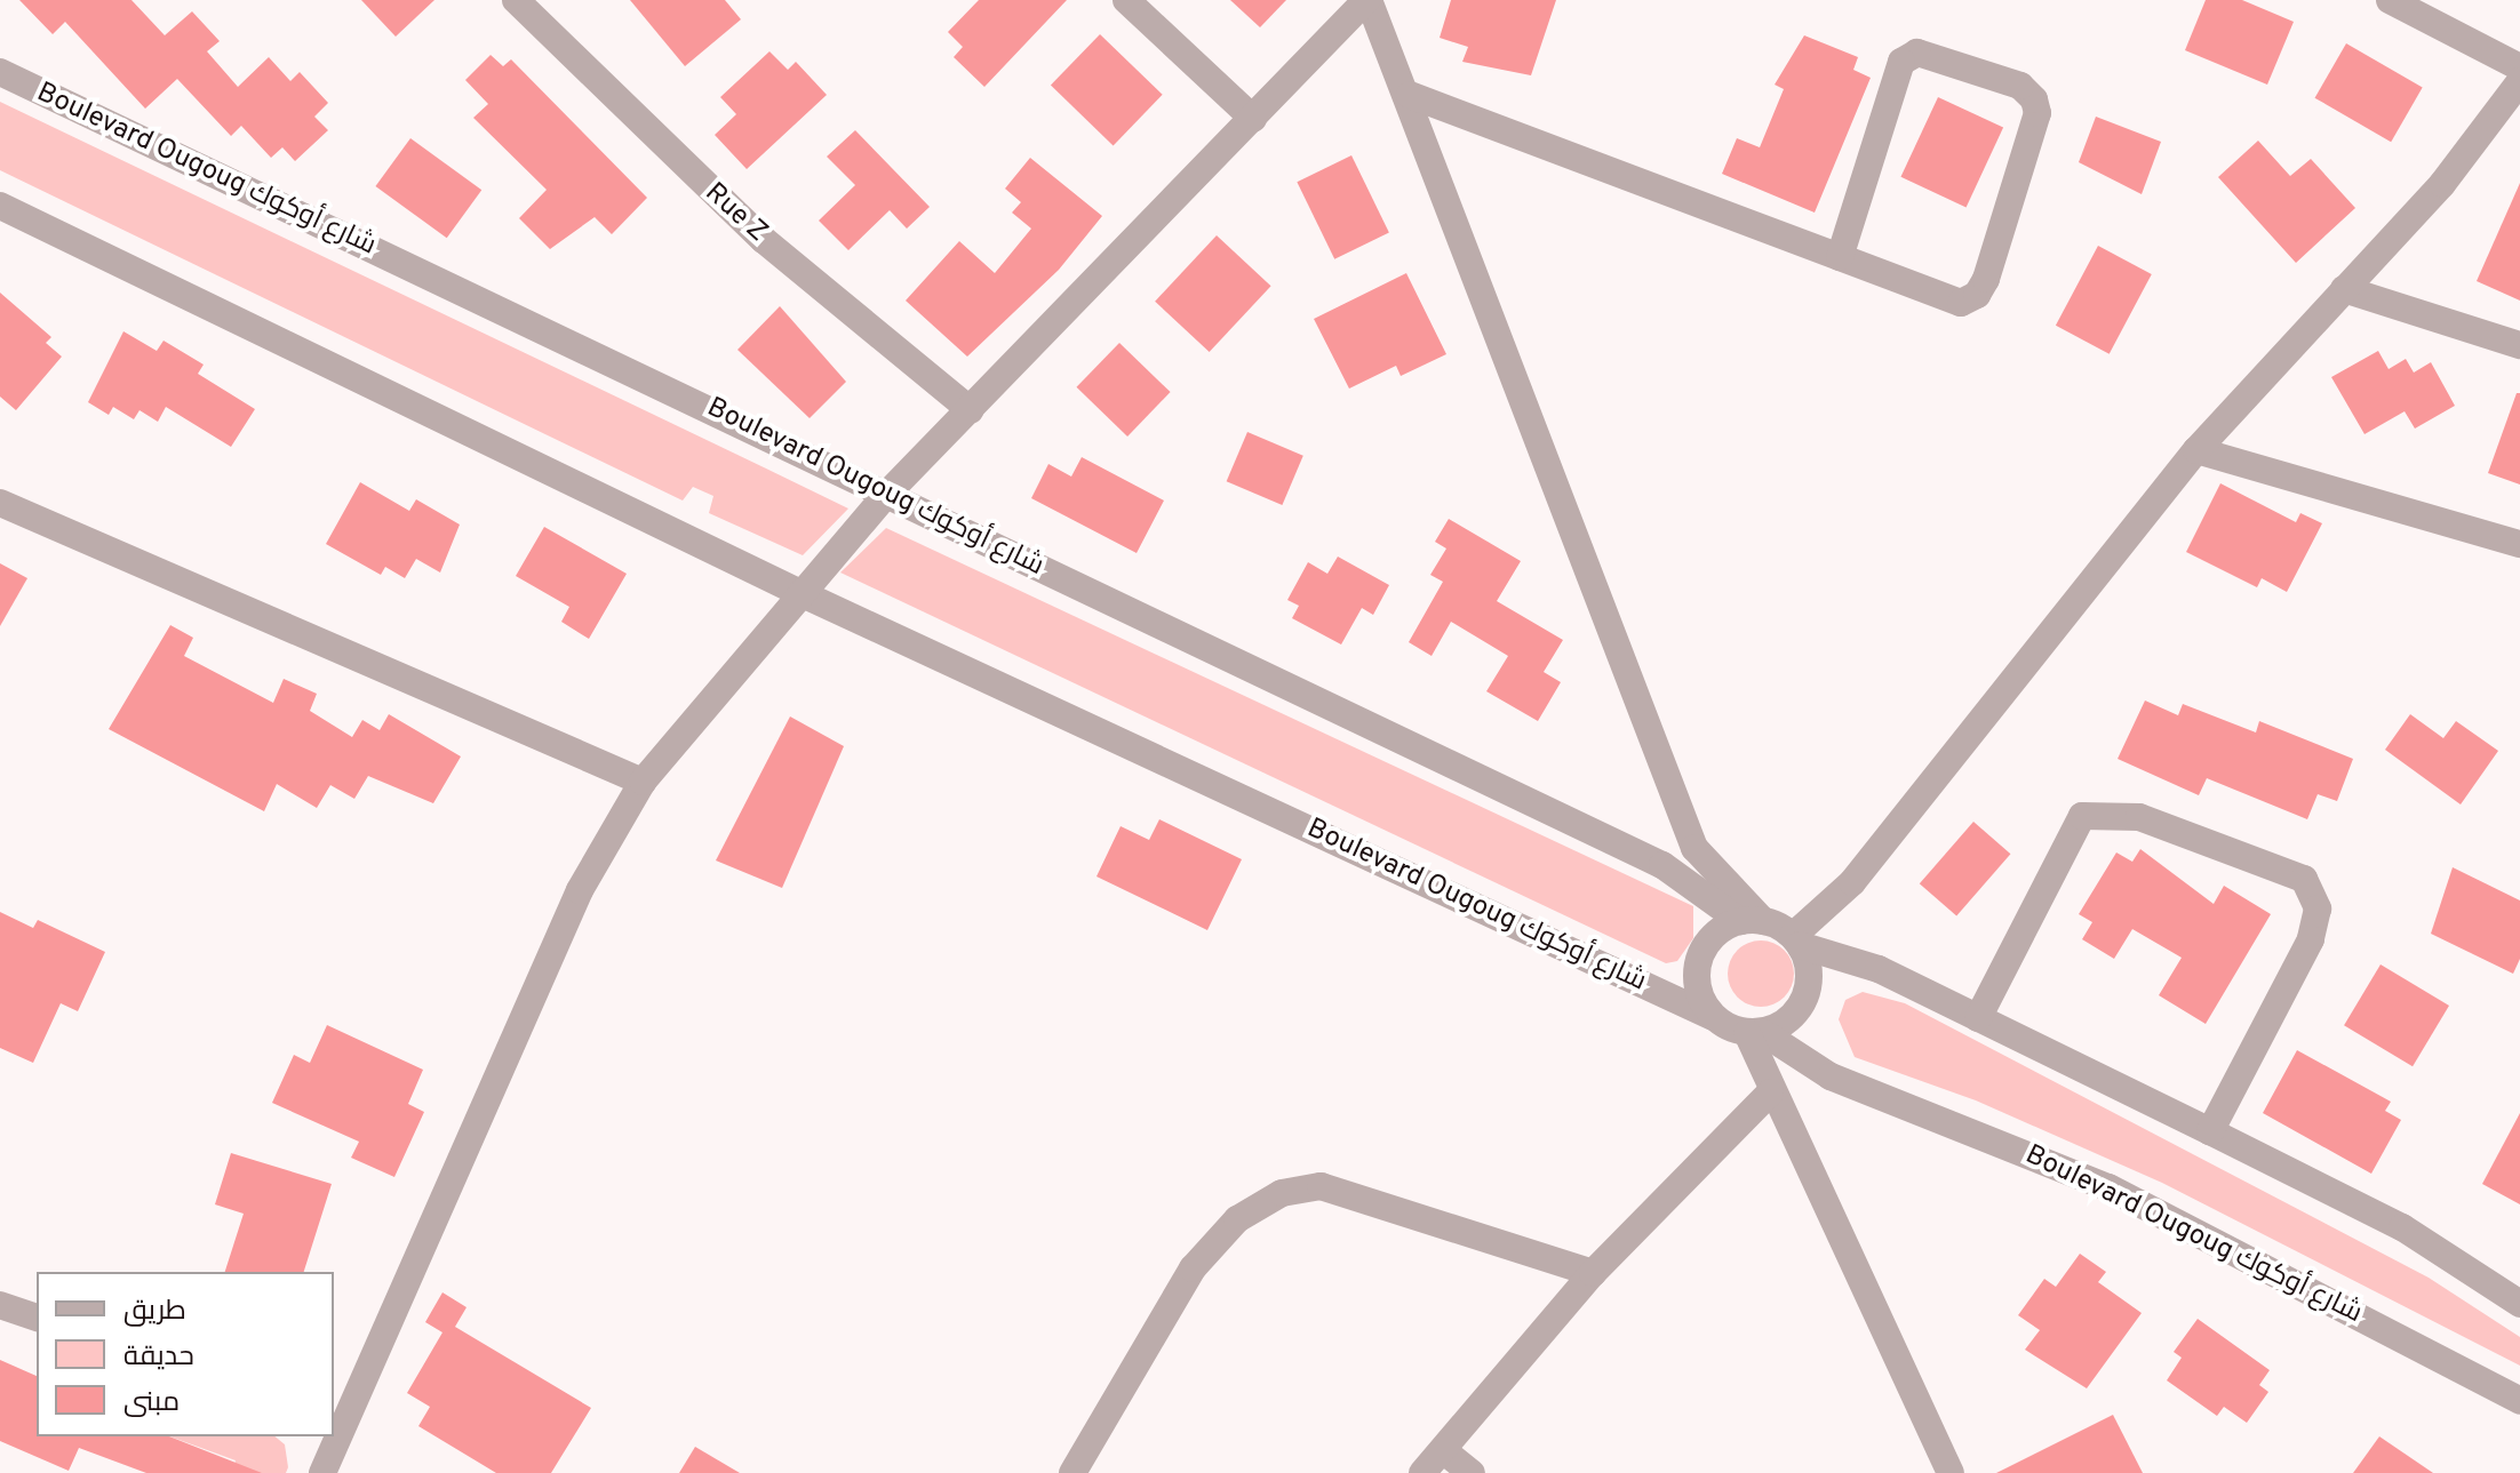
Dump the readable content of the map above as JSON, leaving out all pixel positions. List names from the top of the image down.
{
  "streets": {
    "street": ["Boulevard Ougoug شارع أوكوك", "Rue Z"]
  },
  "legend": ["طريق", "حديقة", "مبنى"]
}
